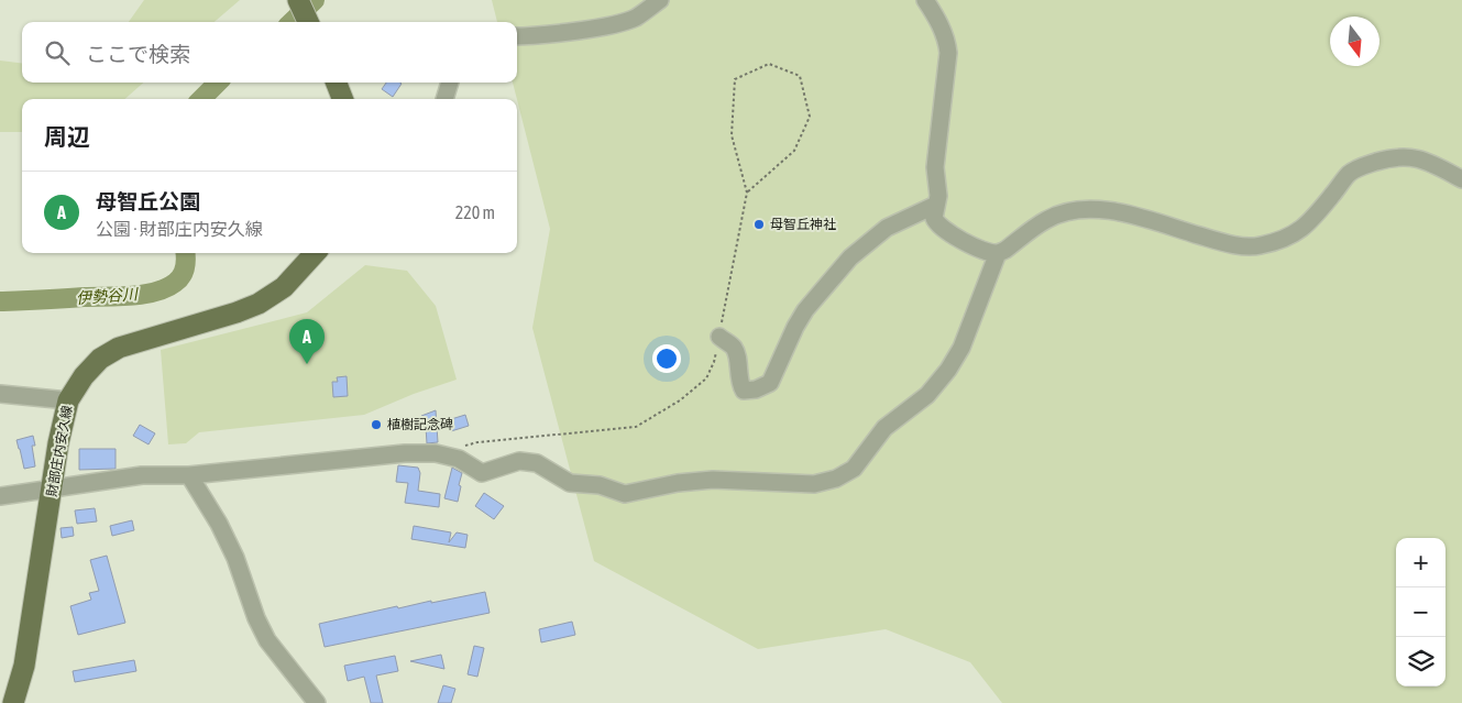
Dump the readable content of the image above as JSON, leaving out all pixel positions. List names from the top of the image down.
{
  "streets": {
    "main road": ["財部庄内安久線"]
  },
  "water": ["伊勢谷川"],
  "places": ["母智丘神社", "植樹記念碑"],
  "north": "bottom",
  "page": {
    "search": "ここで検索",
    "heading": "周辺",
    "list": [
      {
        "mark": "A",
        "name": "母智丘公園",
        "note": "公園 · 財部庄内安久線",
        "value": "220 m"
      }
    ],
    "pins": "A",
    "map_buttons": ["+", "−"]
  }
}
